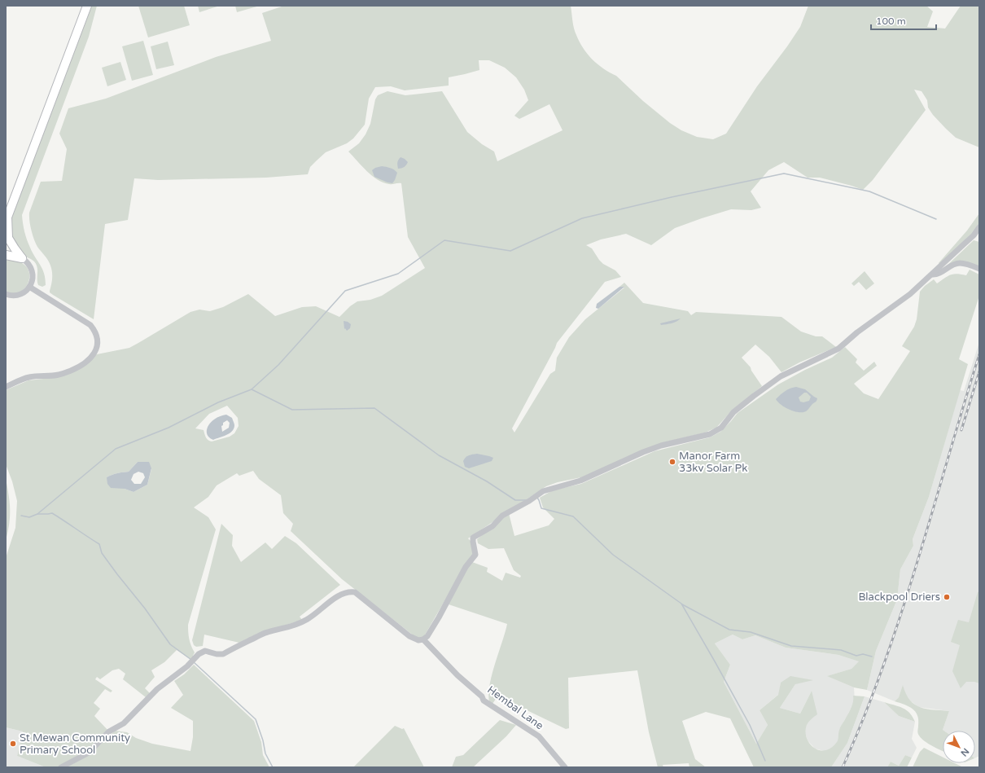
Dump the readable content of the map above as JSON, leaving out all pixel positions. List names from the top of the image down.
{
  "streets": {
    "street": ["Hembal Lane"]
  },
  "places": ["Manor Farm 33kv Solar Pk", "Blackpool Driers", "St Mewan Community Primary School"],
  "scale_bar": "100 m",
  "north": "bottom right"
}
